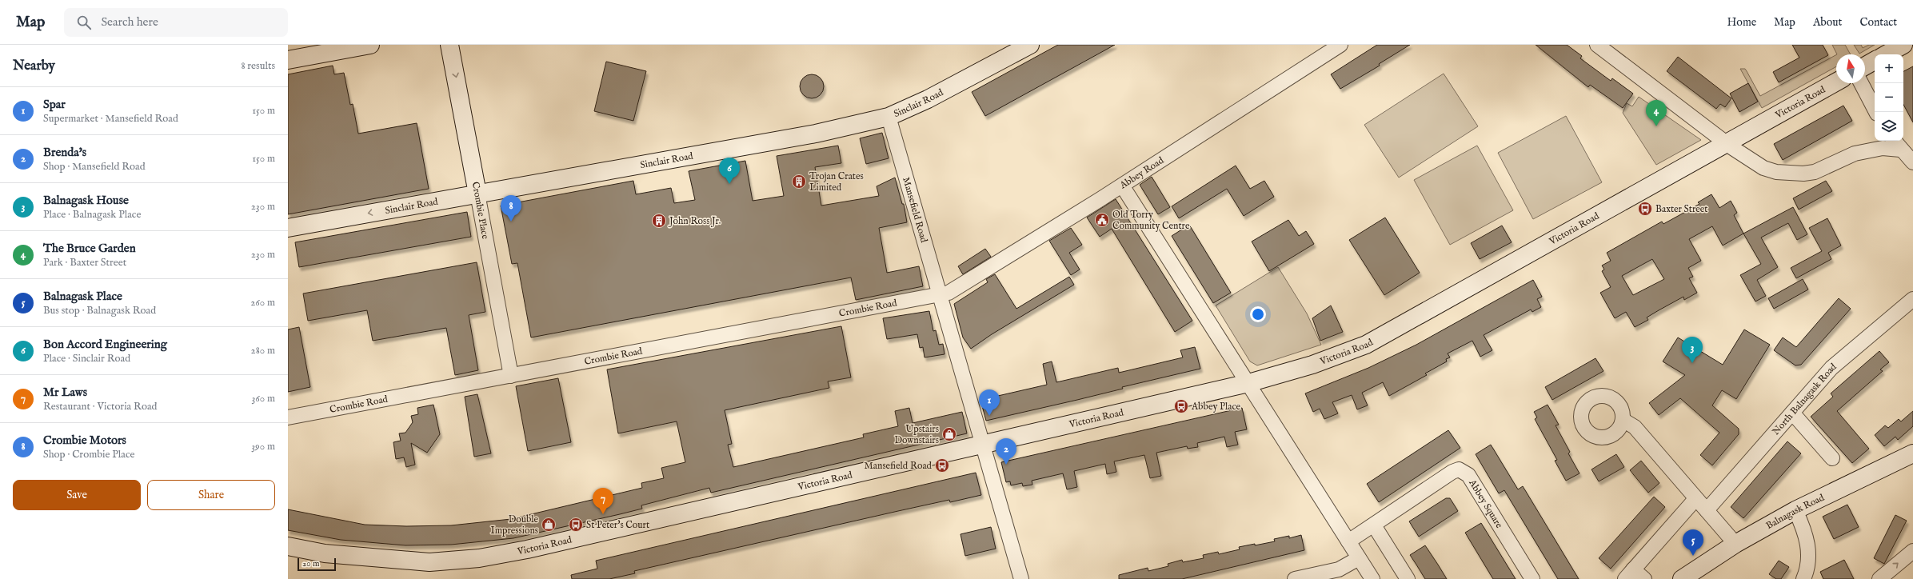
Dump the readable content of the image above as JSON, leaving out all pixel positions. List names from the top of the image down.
{
  "streets": {
    "street": [
      "Victoria Road",
      "Sinclair Road",
      "Abbey Road",
      "Mansefield Road",
      "Crombie Place",
      "Crombie Road",
      "North Balnagask Road",
      "Abbey Square",
      "Balnagask Road"
    ]
  },
  "crossings": [
    ["Victoria Road", "Mansefield Road"],
    ["Sinclair Road", "Mansefield Road"],
    ["Sinclair Road", "Crombie Place"],
    ["Abbey Road", "Mansefield Road"],
    ["Abbey Road", "Crombie Road"],
    ["Mansefield Road", "Crombie Road"],
    ["Crombie Place", "Crombie Road"]
  ],
  "one_way": ["Crombie Place"],
  "places": {
    "building": ["Trojan Crates Limited", "John Ross Jr."],
    "bus stop": [
      "Baxter Street",
      "Abbey Place",
      "Mansefield Road",
      "St Peter's Court"
    ],
    "public building": ["Old Torry Community Centre"],
    "shop": ["Upstairs Downstairs", "Double Impressions"]
  },
  "scale_bar": "20 m",
  "north": "top",
  "page": {
    "header": "Map",
    "search": "Search here",
    "nav": [
      "Home",
      "Map",
      "About",
      "Contact"
    ],
    "heading": ["Nearby", "8 results"],
    "map_buttons": ["+", "−"],
    "list": [
      {
        "mark": "1",
        "name": "Spar",
        "note": "Supermarket · Mansefield Road",
        "value": "150 m"
      },
      {
        "mark": "2",
        "name": "Brenda's",
        "note": "Shop · Mansefield Road",
        "value": "150 m"
      },
      {
        "mark": "3",
        "name": "Balnagask House",
        "note": "Place · Balnagask Place",
        "value": "230 m"
      },
      {
        "mark": "4",
        "name": "The Bruce Garden",
        "note": "Park · Baxter Street",
        "value": "230 m"
      },
      {
        "mark": "5",
        "name": "Balnagask Place",
        "note": "Bus stop · Balnagask Road",
        "value": "260 m"
      },
      {
        "mark": "6",
        "name": "Bon Accord Engineering",
        "note": "Place · Sinclair Road",
        "value": "280 m"
      },
      {
        "mark": "7",
        "name": "Mr Laws",
        "note": "Restaurant · Victoria Road",
        "value": "360 m"
      },
      {
        "mark": "8",
        "name": "Crombie Motors",
        "note": "Shop · Crombie Place",
        "value": "390 m"
      }
    ],
    "pins": [
      "4",
      "6",
      "8",
      "3",
      "1",
      "2",
      "7",
      "5"
    ],
    "buttons": ["Save", "Share"],
    "scale": "20 m"
  }
}
